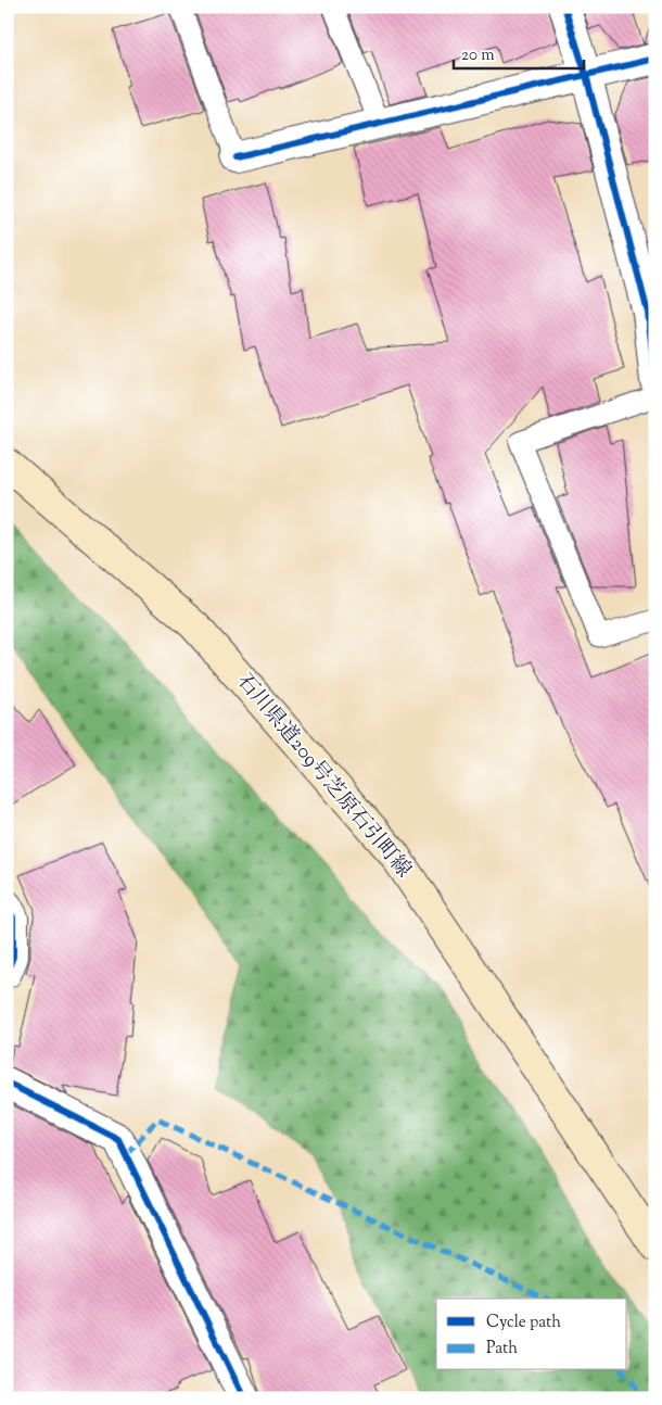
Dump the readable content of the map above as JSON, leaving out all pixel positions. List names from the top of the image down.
{
  "streets": {
    "main road": ["石川県道209号芝原石引町線"]
  },
  "legend": ["Cycle path", "Path"],
  "scale_bar": "20 m"
}
